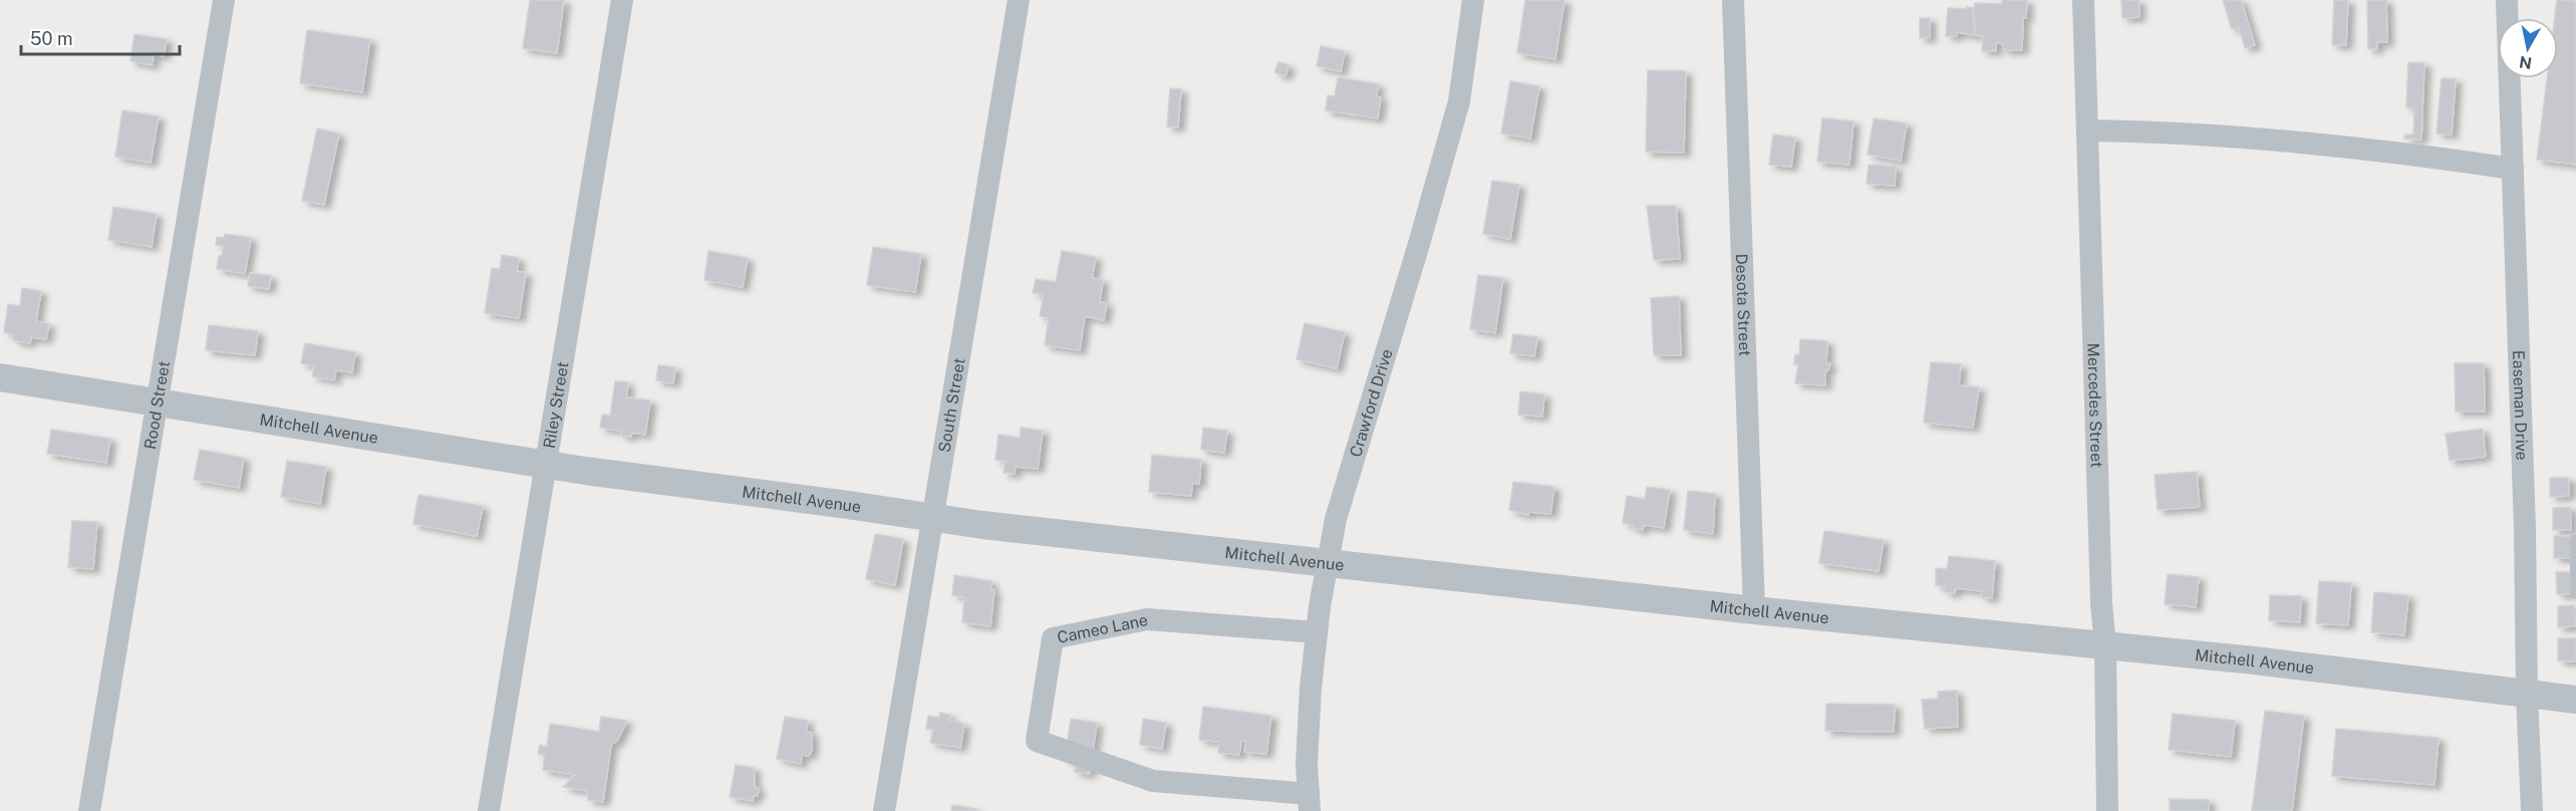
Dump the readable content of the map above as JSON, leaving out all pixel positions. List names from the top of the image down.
{
  "streets": {
    "street": [
      "Desota Street",
      "Crawford Drive",
      "Rood Street",
      "Riley Street",
      "South Street",
      "Mercedes Street",
      "Easeman Drive",
      "Mitchell Avenue",
      "Cameo Lane"
    ]
  },
  "crossings": [
    ["Desota Street", "Mitchell Avenue"],
    ["Crawford Drive", "Mitchell Avenue"],
    ["Crawford Drive", "Cameo Lane"],
    ["Rood Street", "Mitchell Avenue"],
    ["Riley Street", "Mitchell Avenue"],
    ["South Street", "Mitchell Avenue"],
    ["Mercedes Street", "Mitchell Avenue"],
    ["Easeman Drive", "Mitchell Avenue"]
  ],
  "scale_bar": "50 m",
  "north": "bottom"
}
